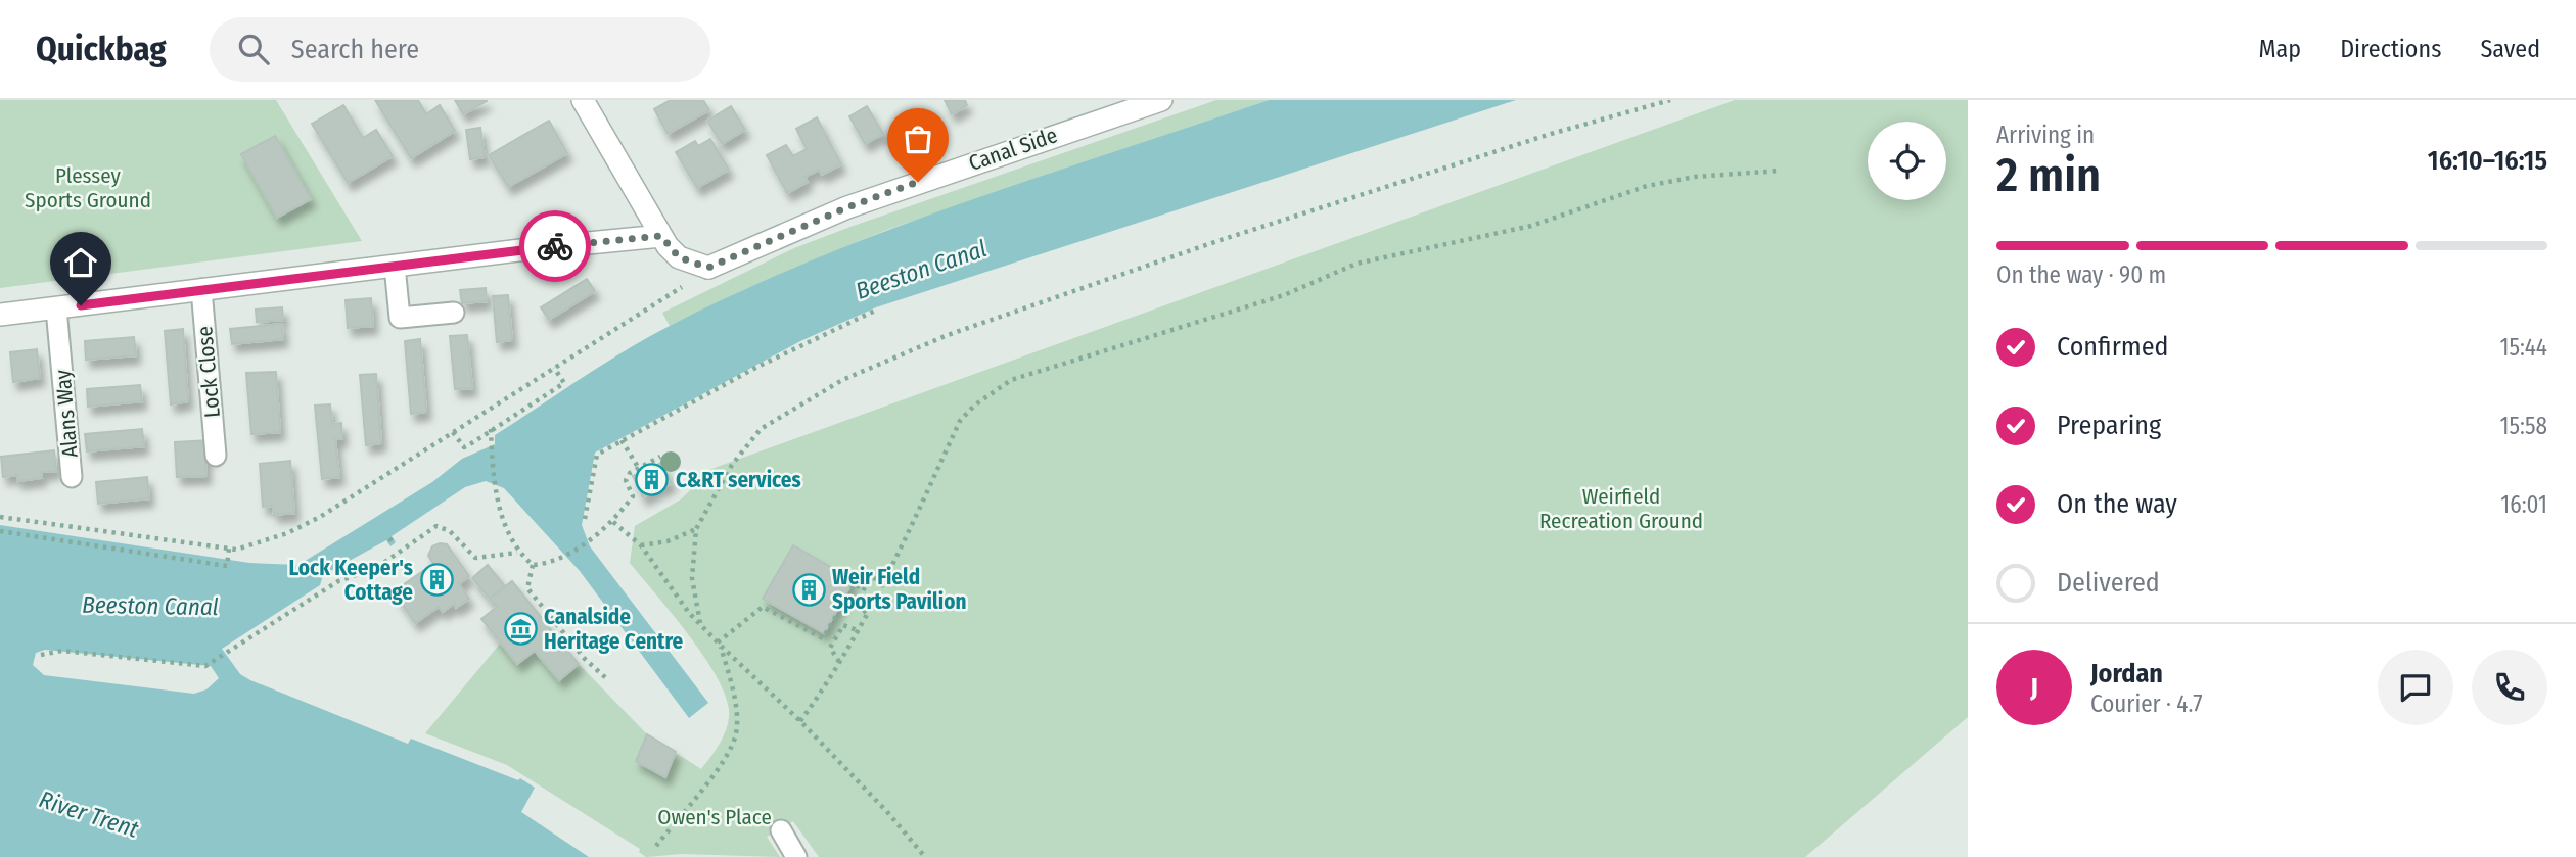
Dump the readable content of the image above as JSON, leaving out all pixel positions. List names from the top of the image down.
{
  "streets": {
    "street": ["Canal Side"],
    "lane": ["Lock Close", "Alans Way"]
  },
  "water": ["Beeston Canal", "River Trent"],
  "parks": ["Plessey Sports Ground", "Weirfield Recreation Ground", "Owen's Place"],
  "places": {
    "building": ["C&RT services", "Lock Keeper's Cottage", "Weir Field Sports Pavilion"],
    "museum": ["Canalside Heritage Centre"]
  },
  "page": {
    "header": "Quickbag",
    "search": "Search here",
    "nav": ["Map", "Directions", "Saved"],
    "heading": ["2 min", "Arriving in", "16:10–16:15"],
    "panel": ["Jordan", "Courier · 4.7"],
    "bar": "On the way · 90 m",
    "list": [
      ["Confirmed", "15:44"],
      ["Preparing", "15:58"],
      ["On the way", "16:01"],
      "Delivered"
    ],
    "round": "J"
  }
}
